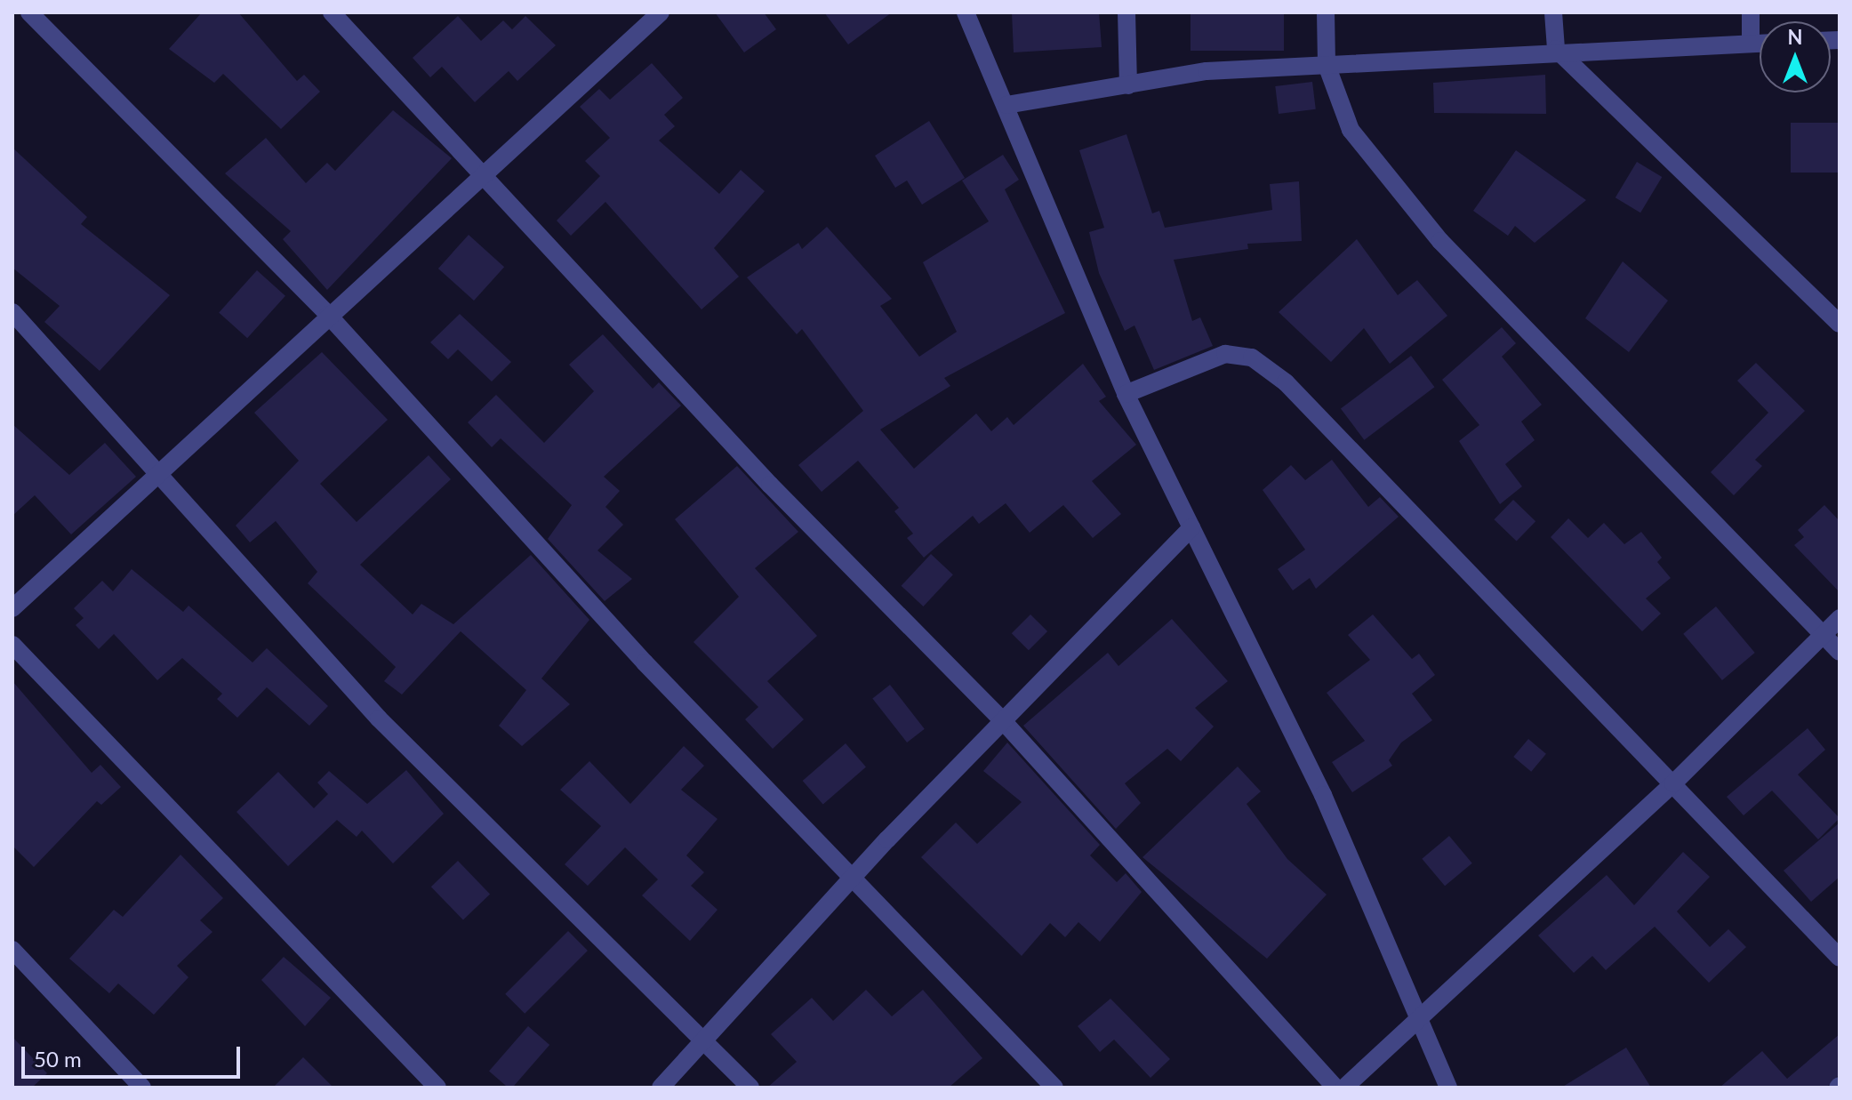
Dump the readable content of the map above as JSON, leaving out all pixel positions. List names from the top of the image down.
{
  "scale_bar": "50 m",
  "north": "top"
}
